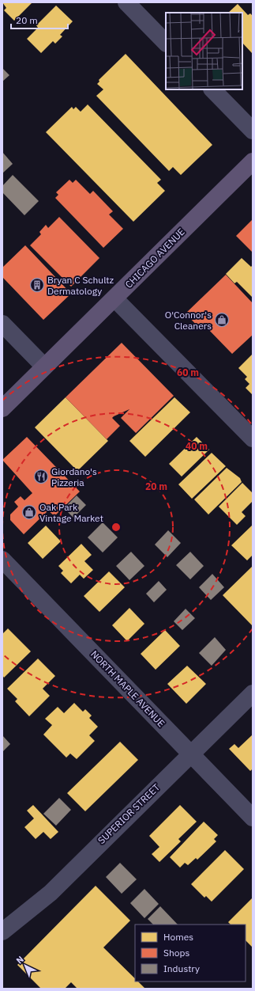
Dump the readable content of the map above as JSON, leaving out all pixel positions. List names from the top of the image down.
{
  "streets": {
    "main road": ["CHICAGO AVENUE"],
    "street": ["NORTH MAPLE AVENUE", "SUPERIOR STREET"]
  },
  "crossings": [
    ["NORTH MAPLE AVENUE", "SUPERIOR STREET"]
  ],
  "places": {
    "building": ["Bryan C Schultz Dermatology"],
    "shop": ["O'Connor's Cleaners", "Oak Park Vintage Market"],
    "restaurant": ["Giordano's Pizzeria"]
  },
  "legend": ["Homes", "Shops", "Industry"],
  "scale_bar": "20 m",
  "north": "top left",
  "rings": ["60 m", "40 m", "20 m"]
}
